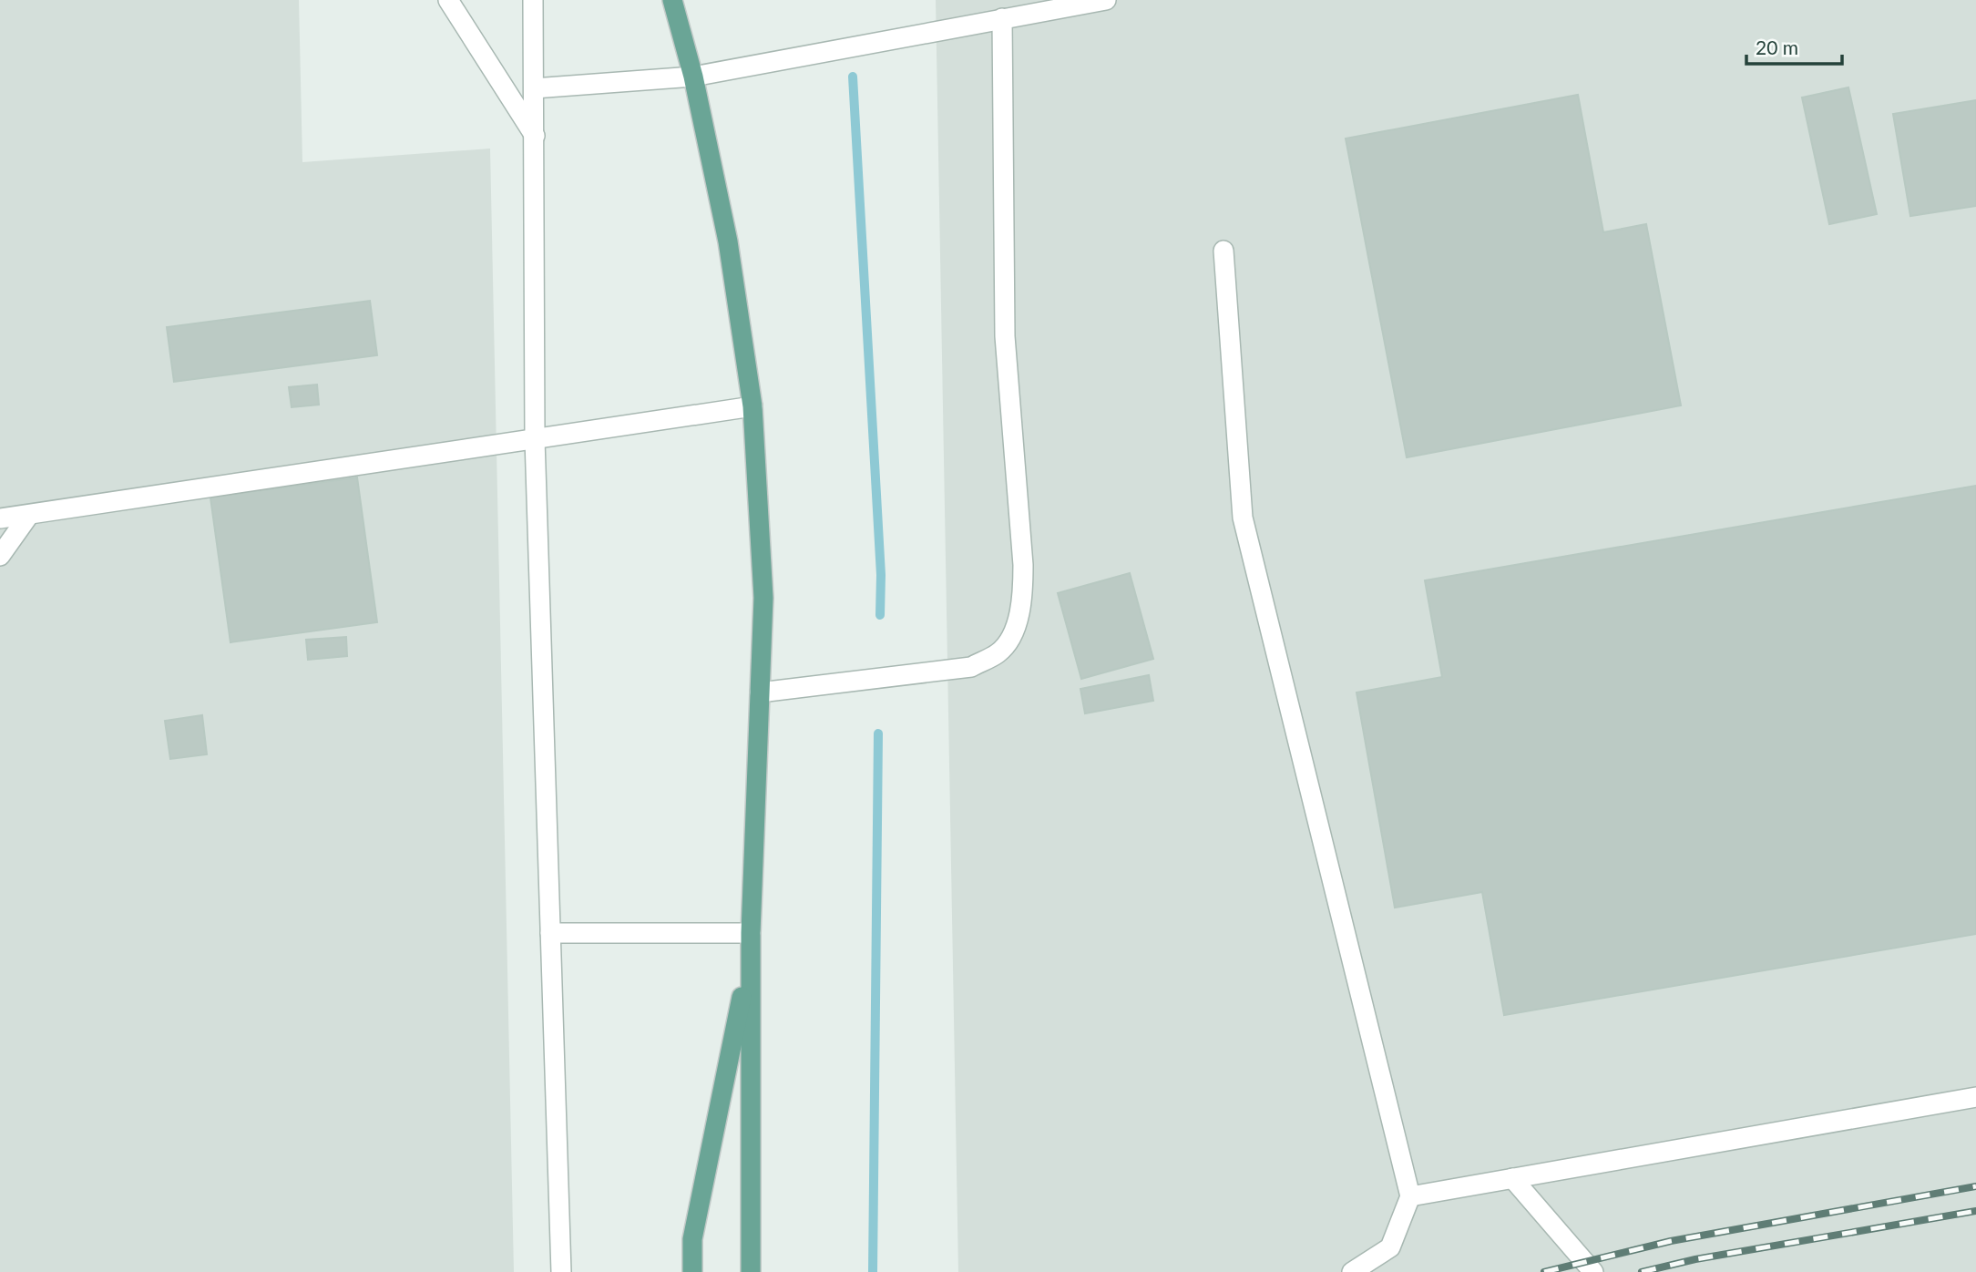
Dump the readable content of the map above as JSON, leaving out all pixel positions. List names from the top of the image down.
{
  "scale_bar": "20 m"
}
